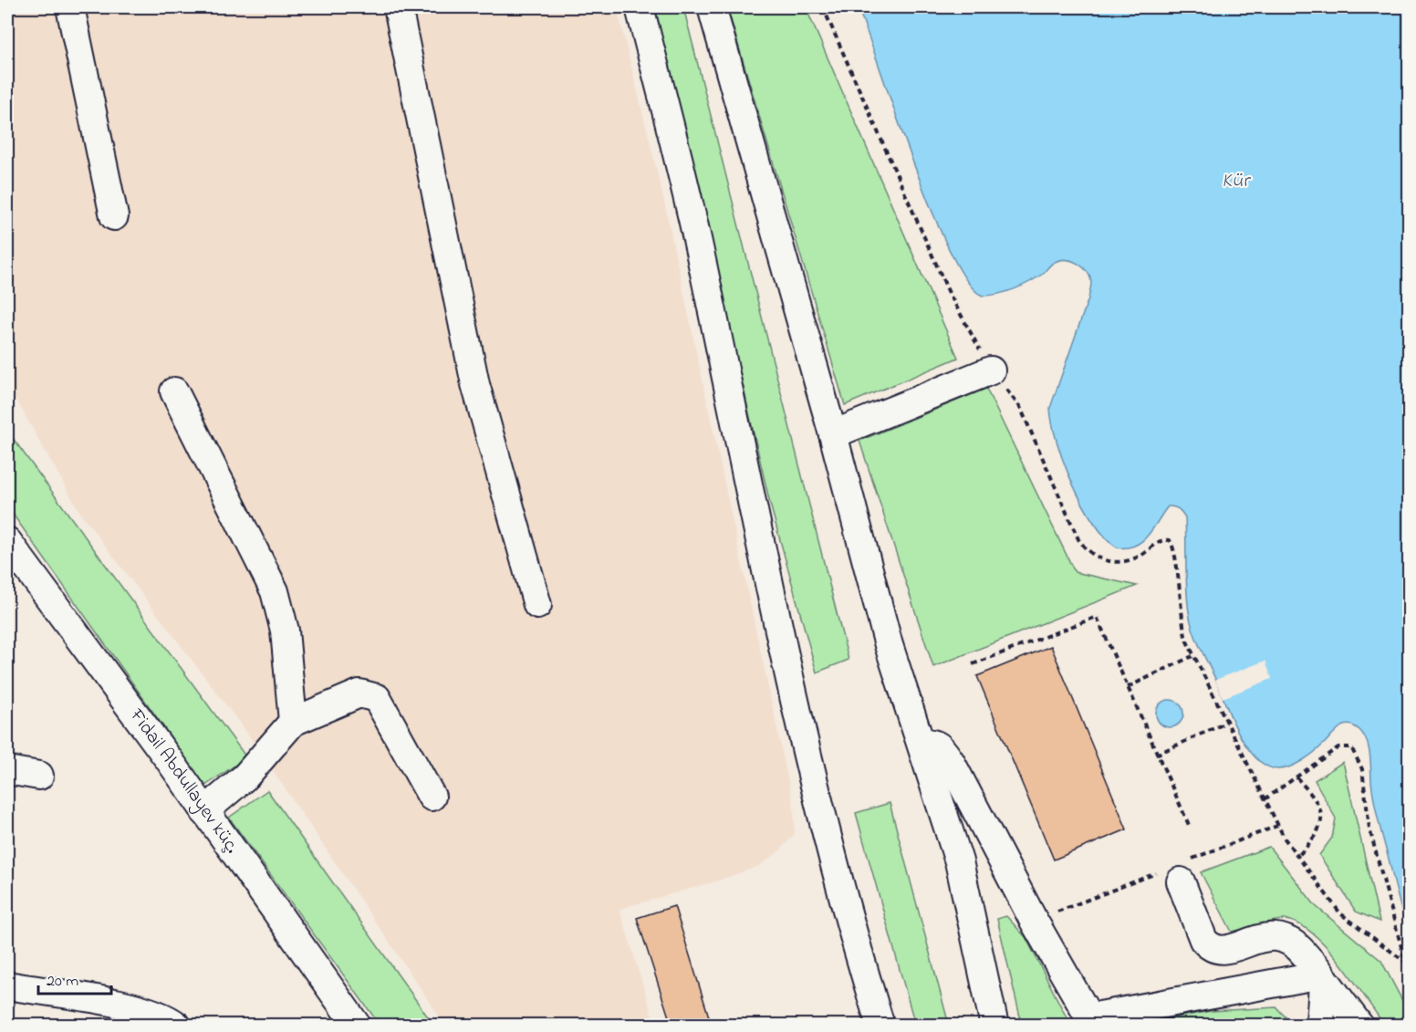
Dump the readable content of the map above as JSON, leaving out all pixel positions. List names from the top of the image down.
{
  "streets": {
    "street": ["Fidail Abdullayev küç."]
  },
  "water": ["Kür"],
  "scale_bar": "20 m"
}
